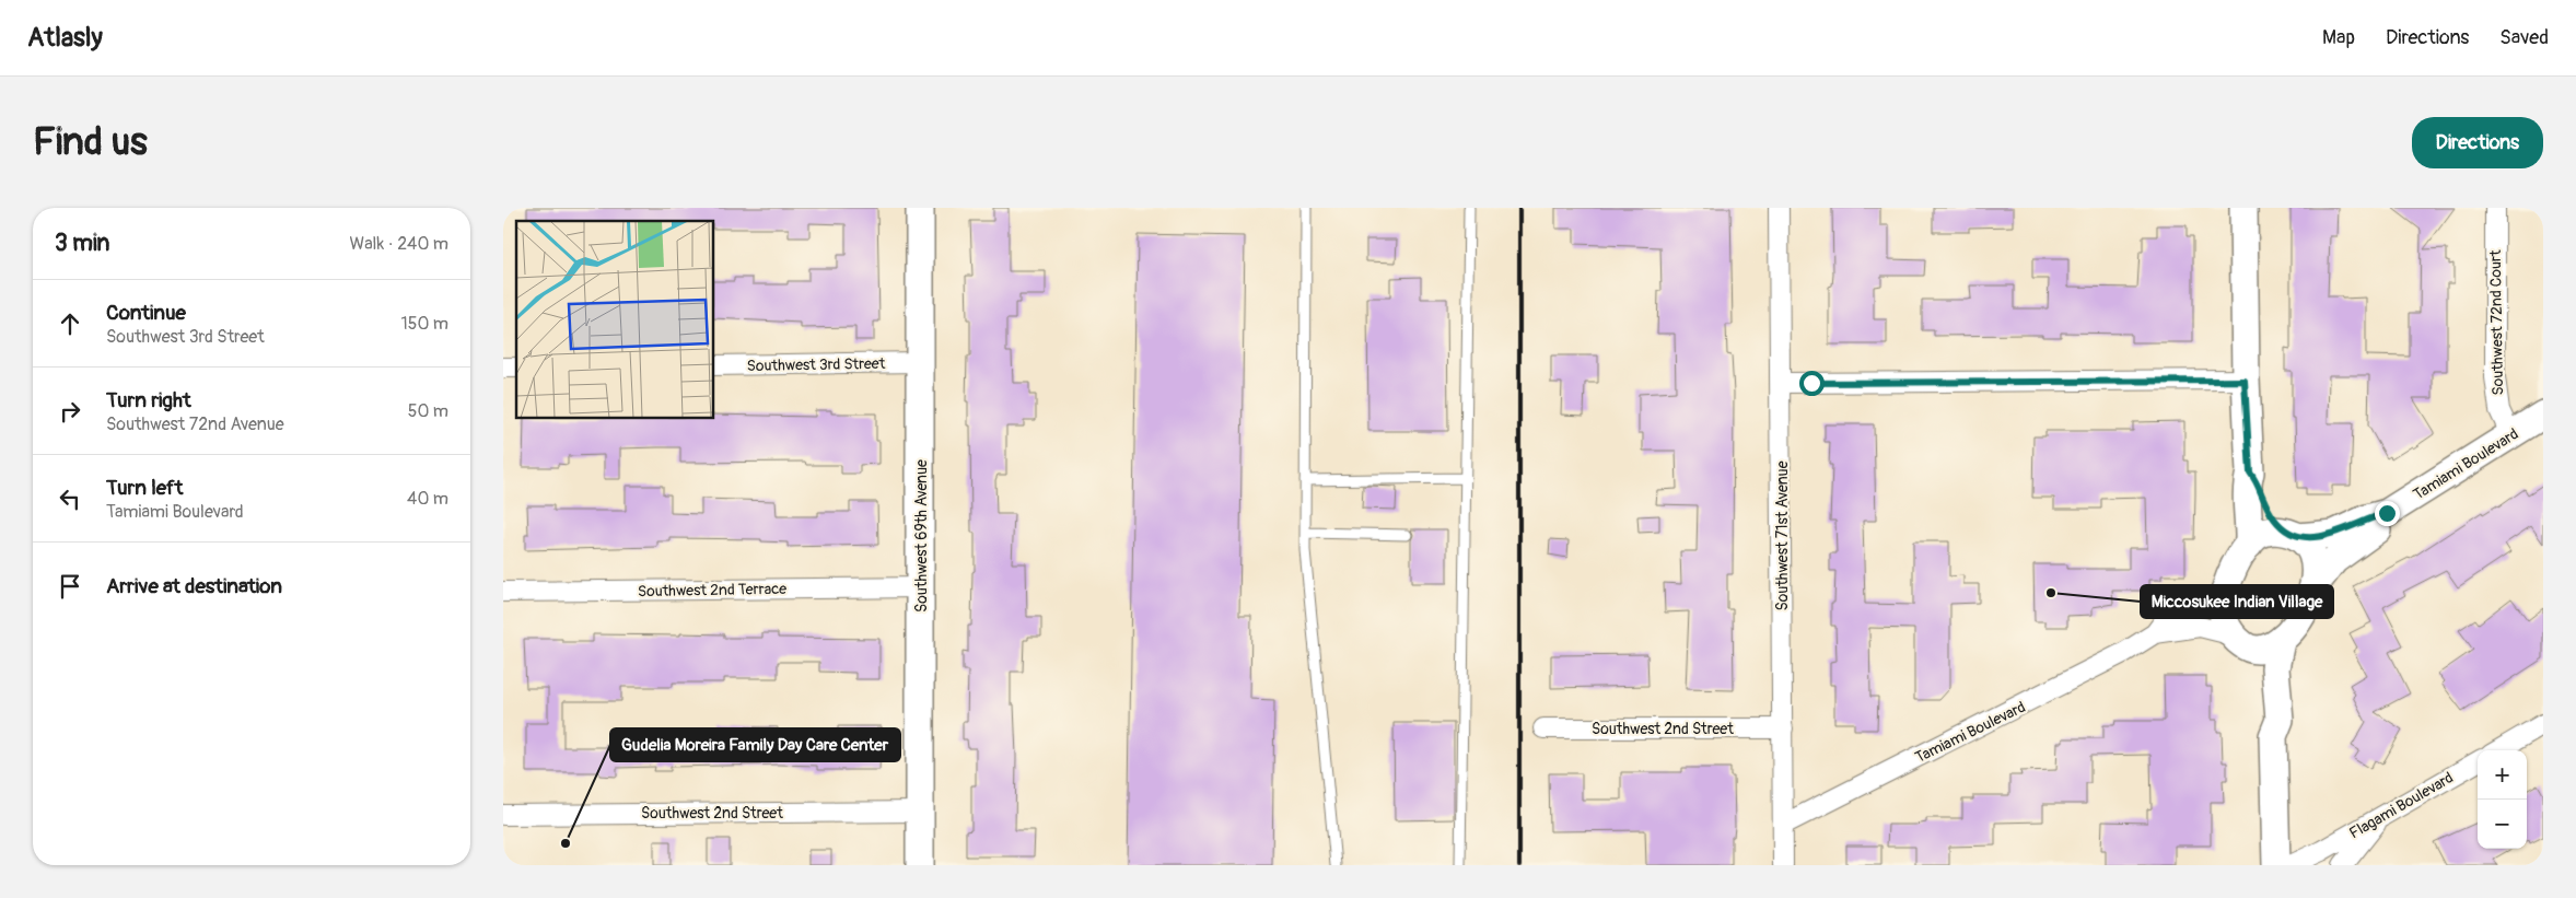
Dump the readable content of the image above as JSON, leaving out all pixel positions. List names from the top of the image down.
{
  "streets": {
    "street": [
      "Southwest 72nd Court",
      "Southwest 3rd Street",
      "Tamiami Boulevard",
      "Southwest 69th Avenue",
      "Southwest 71st Avenue",
      "Southwest 2nd Terrace",
      "Southwest 2nd Street",
      "Flagami Boulevard"
    ]
  },
  "crossings": [
    ["Southwest 72nd Court", "Tamiami Boulevard"],
    ["Southwest 3rd Street", "Southwest 69th Avenue"],
    ["Tamiami Boulevard", "Southwest 71st Avenue"],
    ["Southwest 69th Avenue", "Southwest 2nd Terrace"],
    ["Southwest 69th Avenue", "Southwest 2nd Street"],
    ["Southwest 71st Avenue", "Southwest 2nd Street"]
  ],
  "places": ["Miccosukee Indian Village", "Gudelia Moreira Family Day Care Center"],
  "page": {
    "header": "Atlasly",
    "nav": ["Map", "Directions", "Saved"],
    "buttons": "Directions",
    "title": "Find us",
    "heading": ["3 min", "Walk · 240 m"],
    "list": [
      ["Continue", "Southwest 3rd Street", "150 m"],
      ["Turn right", "Southwest 72nd Avenue", "50 m"],
      ["Turn left", "Tamiami Boulevard", "40 m"],
      "Arrive at destination"
    ],
    "map_buttons": ["+", "−"]
  }
}
